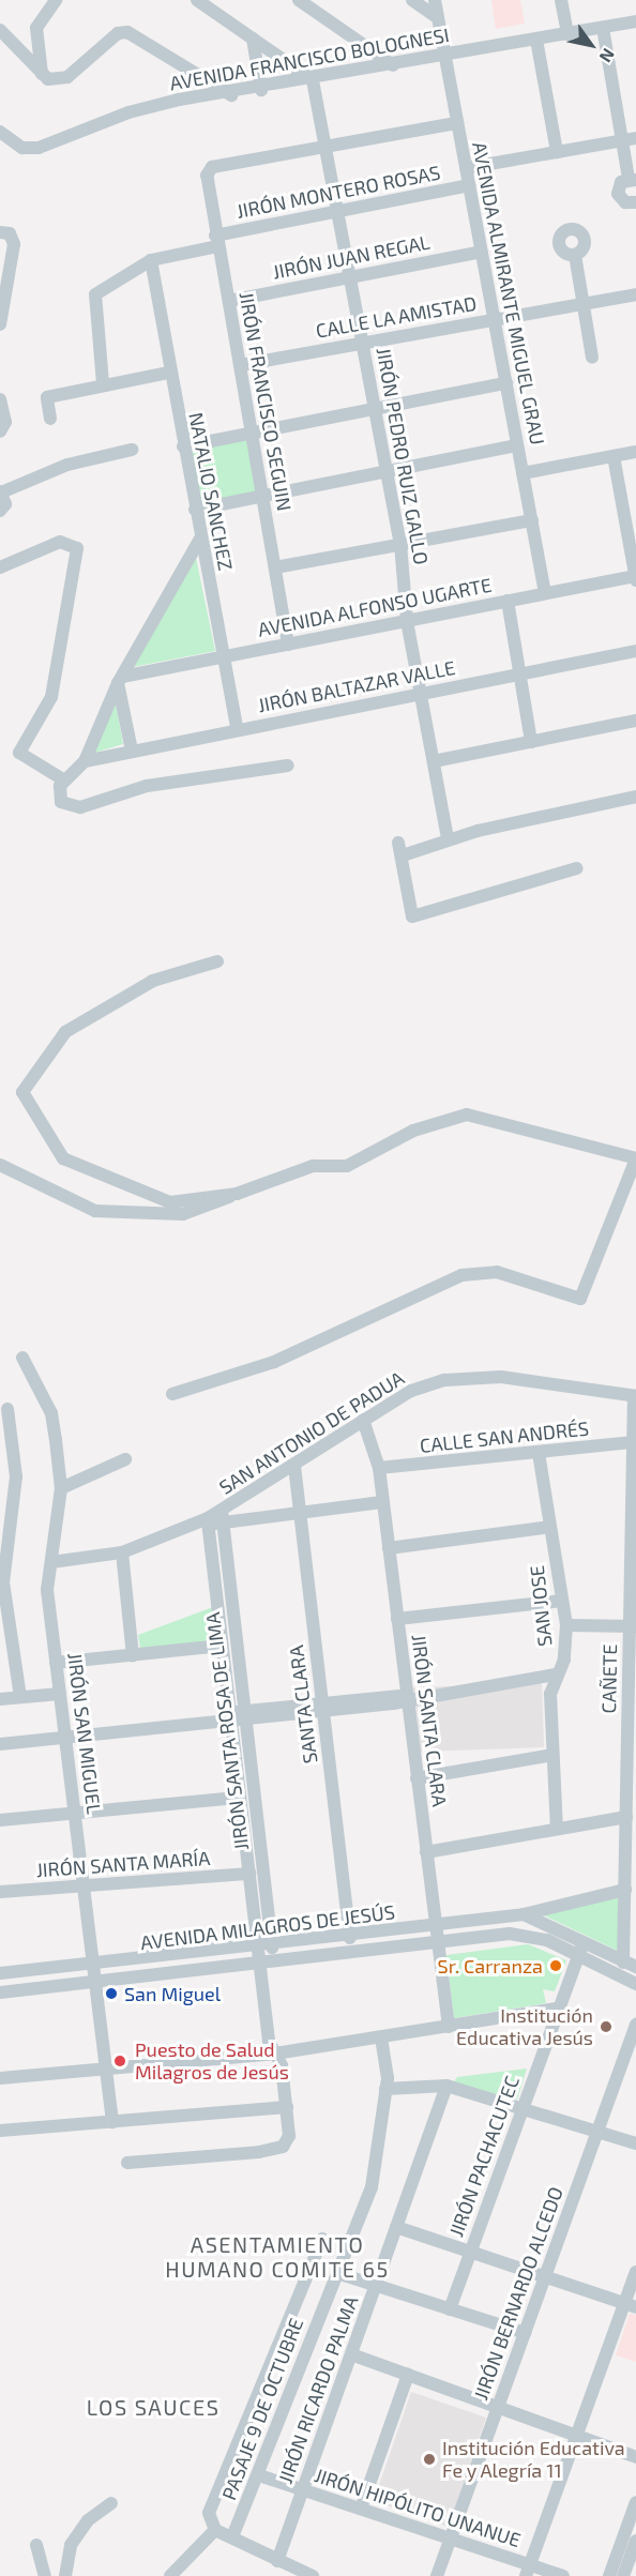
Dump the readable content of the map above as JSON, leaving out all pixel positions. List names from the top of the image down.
{
  "streets": {
    "street": [
      "AVENIDA FRANCISCO BOLOGNESI",
      "JIRÓN MONTERO ROSAS",
      "JIRÓN JUAN REGAL",
      "AVENIDA ALMIRANTE MIGUEL GRAU",
      "CALLE LA AMISTAD",
      "JIRÓN FRANCISCO SEGUIN",
      "JIRÓN PEDRO RUIZ GALLO",
      "NATALIO SANCHEZ",
      "AVENIDA ALFONSO UGARTE",
      "JIRÓN BALTAZAR VALLE",
      "SAN ANTONIO DE PADUA",
      "CALLE SAN ANDRÉS",
      "SAN JOSE",
      "CAÑETE",
      "SANTA CLARA",
      "JIRÓN SANTA CLARA",
      "JIRÓN SANTA ROSA DE LIMA",
      "JIRÓN SAN MIGUEL",
      "JIRÓN SANTA MARÍA",
      "AVENIDA MILAGROS DE JESÚS",
      "JIRÓN PACHACUTEC",
      "JIRÓN BERNARDO ALCEDO",
      "JIRÓN RICARDO PALMA",
      "PASAJE 9 DE OCTUBRE",
      "JIRÓN HIPÓLITO UNANUE"
    ]
  },
  "crossings": [
    ["AVENIDA FRANCISCO BOLOGNESI", "AVENIDA ALMIRANTE MIGUEL GRAU"],
    ["AVENIDA FRANCISCO BOLOGNESI", "JIRÓN PEDRO RUIZ GALLO"],
    ["JIRÓN MONTERO ROSAS", "AVENIDA ALMIRANTE MIGUEL GRAU"],
    ["JIRÓN MONTERO ROSAS", "JIRÓN FRANCISCO SEGUIN"],
    ["JIRÓN MONTERO ROSAS", "JIRÓN PEDRO RUIZ GALLO"],
    ["JIRÓN MONTERO ROSAS", "NATALIO SANCHEZ"],
    ["JIRÓN JUAN REGAL", "AVENIDA ALMIRANTE MIGUEL GRAU"],
    ["JIRÓN JUAN REGAL", "JIRÓN FRANCISCO SEGUIN"],
    ["JIRÓN JUAN REGAL", "JIRÓN PEDRO RUIZ GALLO"],
    ["AVENIDA ALMIRANTE MIGUEL GRAU", "CALLE LA AMISTAD"],
    ["AVENIDA ALMIRANTE MIGUEL GRAU", "AVENIDA ALFONSO UGARTE"],
    ["CALLE LA AMISTAD", "JIRÓN FRANCISCO SEGUIN"],
    ["CALLE LA AMISTAD", "JIRÓN PEDRO RUIZ GALLO"],
    ["JIRÓN FRANCISCO SEGUIN", "JIRÓN PEDRO RUIZ GALLO"],
    ["JIRÓN FRANCISCO SEGUIN", "AVENIDA ALFONSO UGARTE"],
    ["JIRÓN PEDRO RUIZ GALLO", "AVENIDA ALFONSO UGARTE"],
    ["JIRÓN PEDRO RUIZ GALLO", "JIRÓN BALTAZAR VALLE"],
    ["NATALIO SANCHEZ", "AVENIDA ALFONSO UGARTE"],
    ["NATALIO SANCHEZ", "JIRÓN BALTAZAR VALLE"],
    ["SAN ANTONIO DE PADUA", "CAÑETE"],
    ["SAN ANTONIO DE PADUA", "SANTA CLARA"],
    ["SAN ANTONIO DE PADUA", "JIRÓN SANTA CLARA"],
    ["SAN ANTONIO DE PADUA", "JIRÓN SANTA ROSA DE LIMA"],
    ["SAN ANTONIO DE PADUA", "JIRÓN SAN MIGUEL"],
    ["CALLE SAN ANDRÉS", "SAN JOSE"],
    ["CALLE SAN ANDRÉS", "CAÑETE"],
    ["CALLE SAN ANDRÉS", "JIRÓN SANTA CLARA"],
    ["CAÑETE", "AVENIDA MILAGROS DE JESÚS"],
    ["SANTA CLARA", "AVENIDA MILAGROS DE JESÚS"],
    ["JIRÓN SANTA CLARA", "AVENIDA MILAGROS DE JESÚS"],
    ["JIRÓN SANTA ROSA DE LIMA", "JIRÓN SANTA MARÍA"],
    ["JIRÓN SANTA ROSA DE LIMA", "AVENIDA MILAGROS DE JESÚS"],
    ["JIRÓN SAN MIGUEL", "JIRÓN SANTA MARÍA"],
    ["JIRÓN SAN MIGUEL", "AVENIDA MILAGROS DE JESÚS"],
    ["AVENIDA MILAGROS DE JESÚS", "JIRÓN PACHACUTEC"],
    ["JIRÓN BERNARDO ALCEDO", "JIRÓN HIPÓLITO UNANUE"],
    ["JIRÓN RICARDO PALMA", "JIRÓN HIPÓLITO UNANUE"],
    ["PASAJE 9 DE OCTUBRE", "JIRÓN HIPÓLITO UNANUE"]
  ],
  "districts": ["ASENTAMIENTO HUMANO COMITE 65", "LOS SAUCES"],
  "places": [
    "Sr. Carranza",
    "San Miguel",
    "Institución Educativa Jesús",
    "Puesto de Salud Milagros de Jesús",
    "Institución Educativa Fe y Alegría 11"
  ],
  "north": "bottom right"
}
